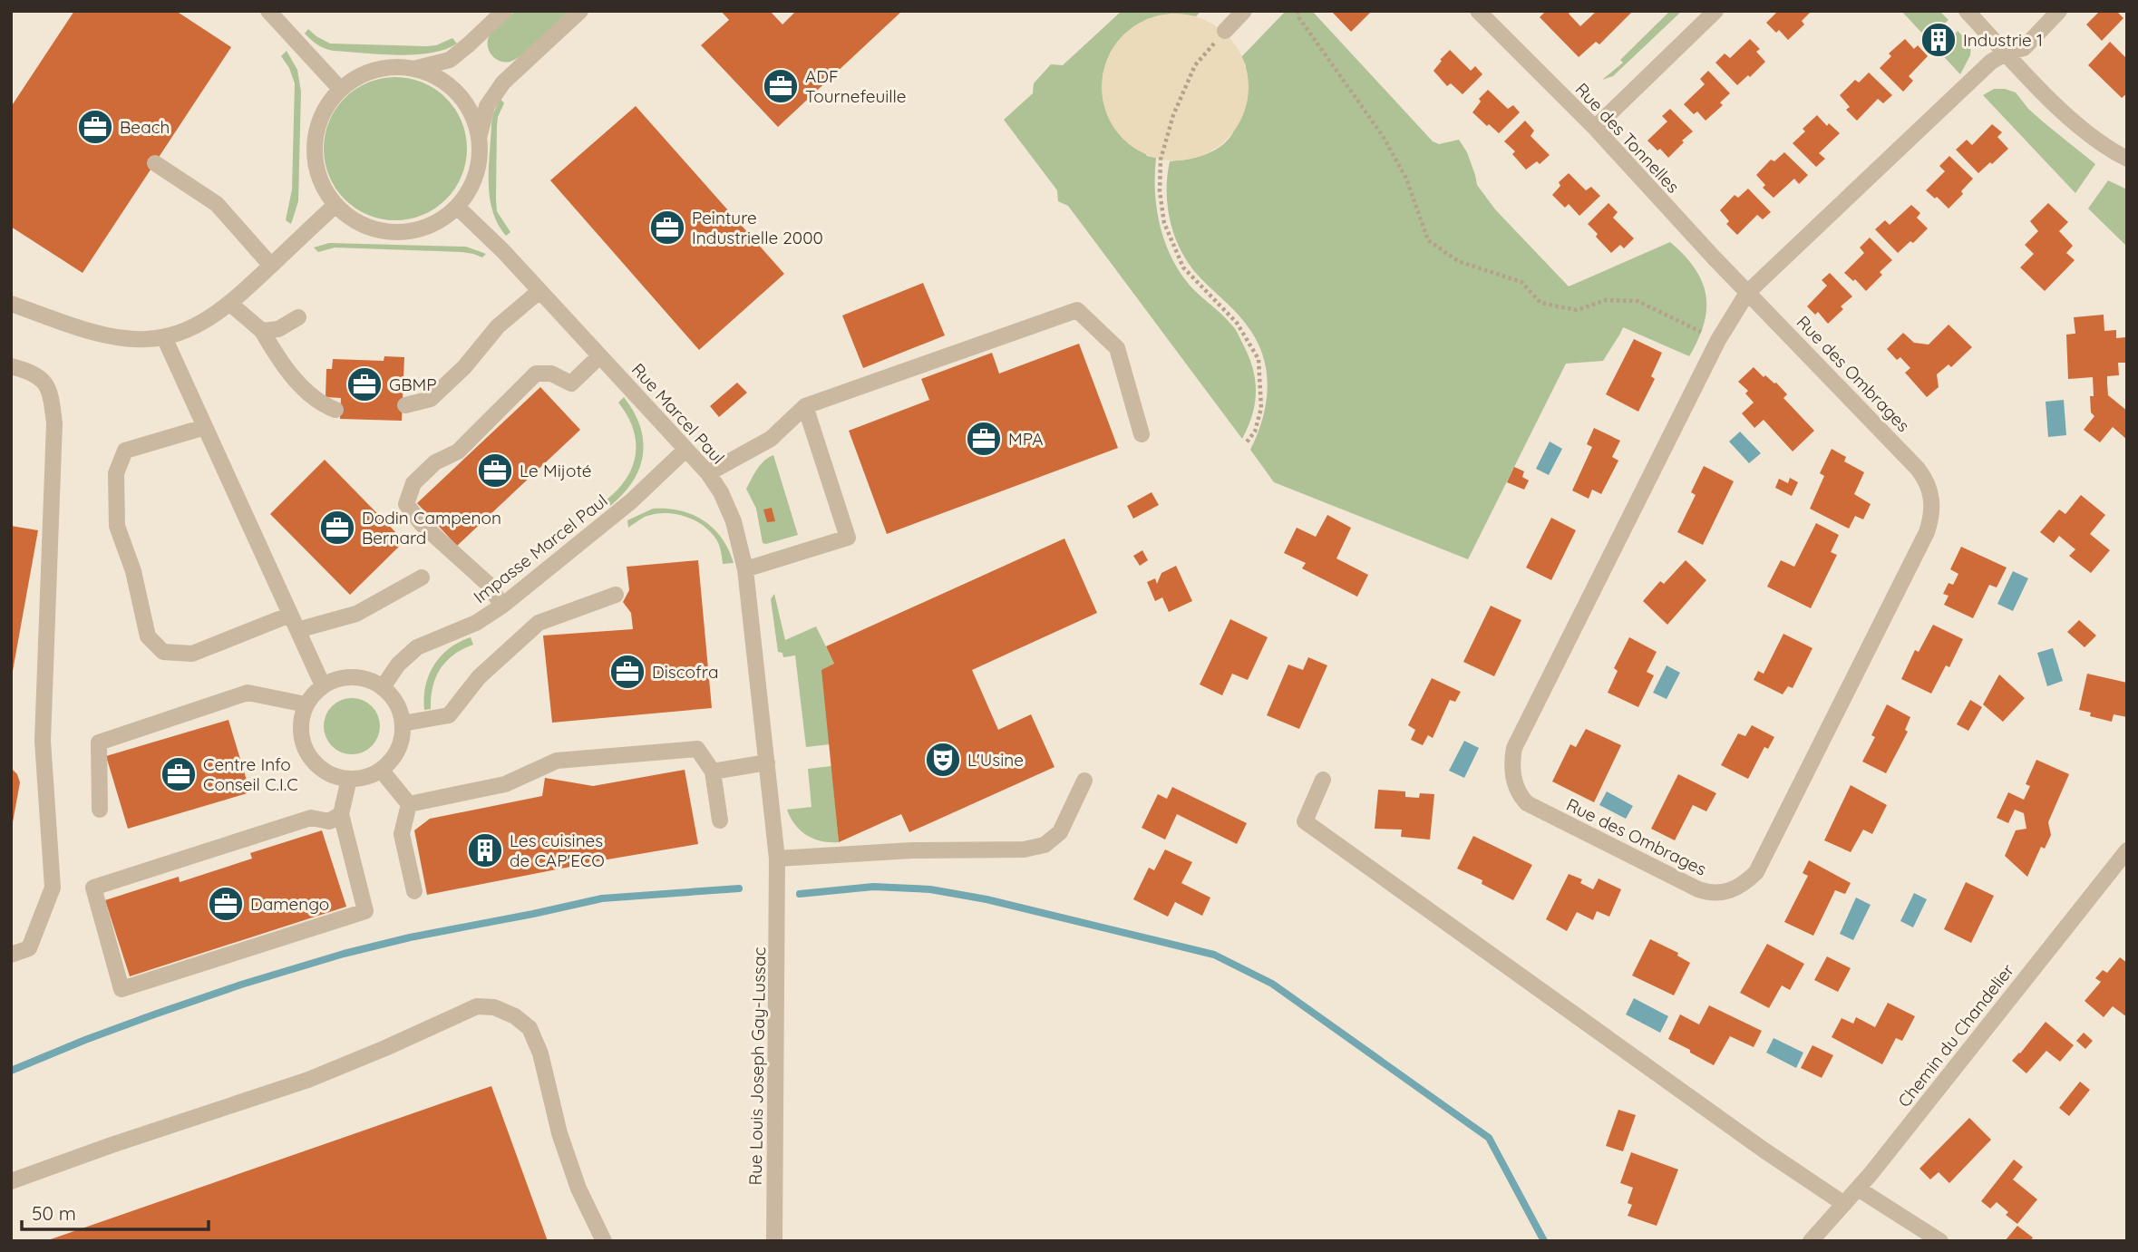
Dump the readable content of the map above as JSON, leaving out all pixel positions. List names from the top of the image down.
{
  "streets": {
    "street": [
      "Rue des Tonnelles",
      "Rue des Ombrages",
      "Rue Marcel Paul",
      "Impasse Marcel Paul",
      "Chemin du Chandelier",
      "Rue Louis Joseph Gay-Lussac"
    ]
  },
  "crossings": [
    ["Rue des Tonnelles", "Rue des Ombrages"],
    ["Rue Marcel Paul", "Impasse Marcel Paul"],
    ["Rue Marcel Paul", "Rue Louis Joseph Gay-Lussac"]
  ],
  "places": {
    "building": ["Industrie 1", "Les cuisines de CAP'ECO"],
    "office": [
      "ADF Tournefeuille",
      "Beach",
      "Peinture Industrielle 2000",
      "GBMP",
      "MPA",
      "Le Mijoté",
      "Dodin Campenon Bernard",
      "Discofra",
      "Centre Info Conseil C.I.C",
      "Damengo"
    ],
    "theatre": ["L'Usine"]
  },
  "scale_bar": "50 m"
}
